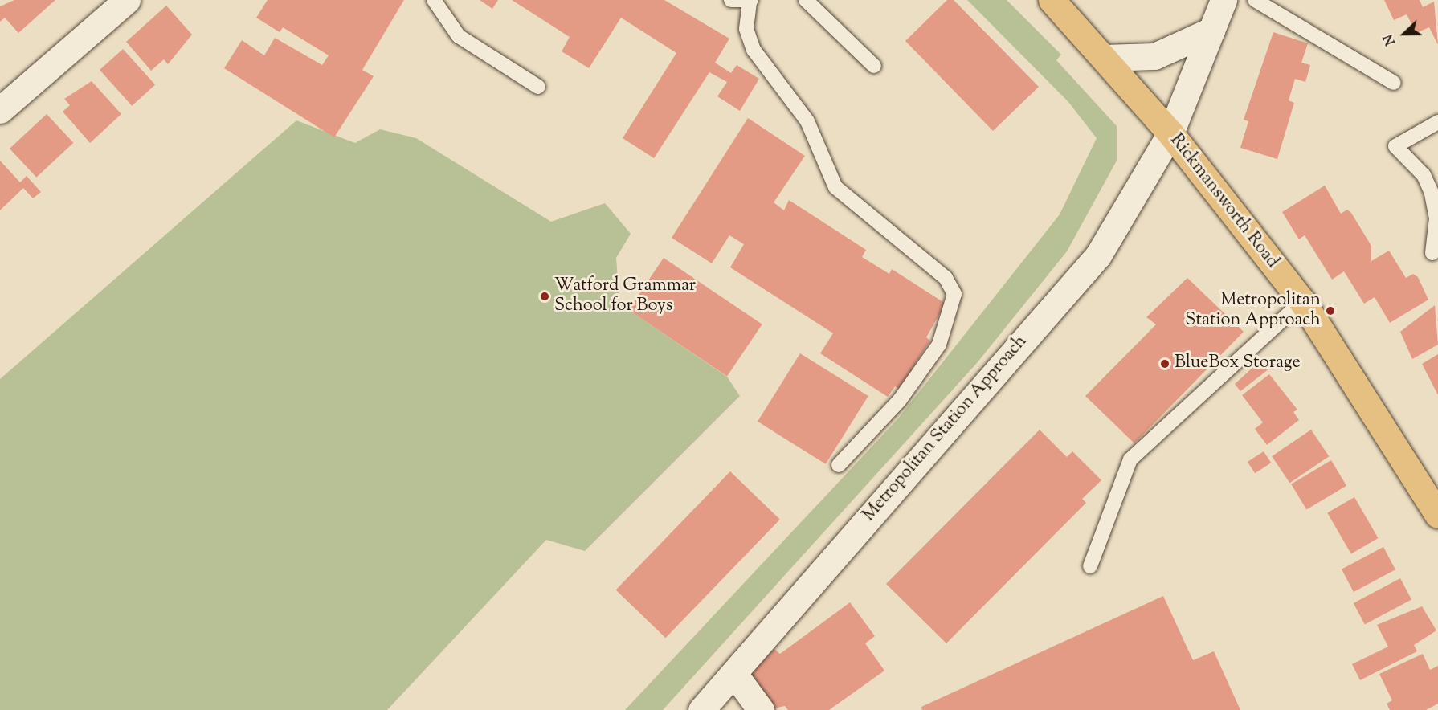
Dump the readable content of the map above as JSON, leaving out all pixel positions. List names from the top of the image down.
{
  "streets": {
    "main road": ["Rickmansworth Road"],
    "street": ["Metropolitan Station Approach"]
  },
  "crossings": [
    ["Rickmansworth Road", "Metropolitan Station Approach"]
  ],
  "places": ["Watford Grammar School for Boys", "Metropolitan Station Approach", "BlueBox Storage"],
  "north": "left"
}
